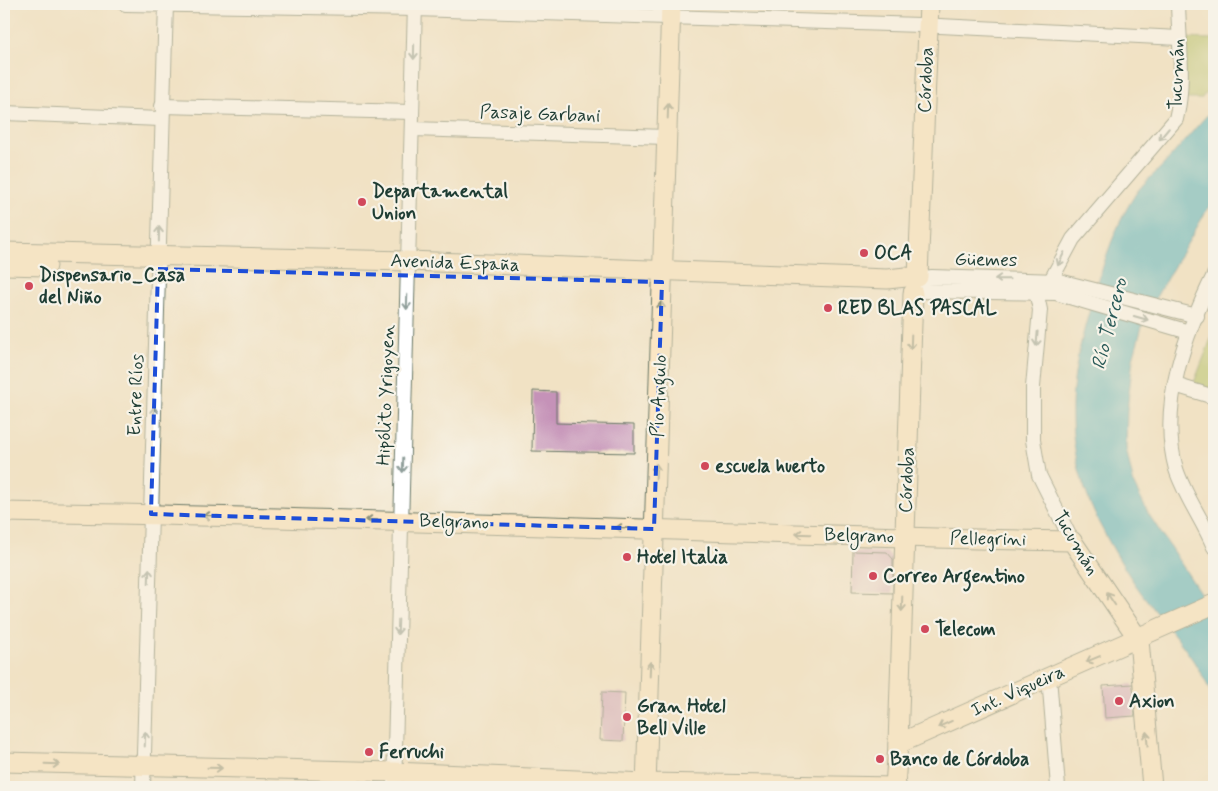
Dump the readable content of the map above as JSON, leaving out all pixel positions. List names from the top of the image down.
{
  "streets": {
    "street": [
      "Tucumán",
      "Córdoba",
      "Pasaje Garbani",
      "Güemes",
      "Avenida España",
      "Entre Ríos",
      "Hipólito Yrigoyen",
      "Pío Angulo",
      "Belgrano",
      "Pellegrini",
      "Int. Viqueira"
    ]
  },
  "crossings": [
    ["Tucumán", "Güemes"],
    ["Tucumán", "Pellegrini"],
    ["Tucumán", "Int. Viqueira"],
    ["Córdoba", "Güemes"],
    ["Córdoba", "Avenida España"],
    ["Córdoba", "Belgrano"],
    ["Córdoba", "Pellegrini"],
    ["Córdoba", "Int. Viqueira"],
    ["Pasaje Garbani", "Hipólito Yrigoyen"],
    ["Pasaje Garbani", "Pío Angulo"],
    ["Güemes", "Avenida España"],
    ["Avenida España", "Entre Ríos"],
    ["Avenida España", "Hipólito Yrigoyen"],
    ["Avenida España", "Pío Angulo"],
    ["Entre Ríos", "Belgrano"],
    ["Hipólito Yrigoyen", "Belgrano"],
    ["Pío Angulo", "Belgrano"],
    ["Belgrano", "Pellegrini"]
  ],
  "one_way": [
    "Córdoba",
    "Entre Ríos",
    "Hipólito Yrigoyen",
    "Pío Angulo",
    "Belgrano",
    "Int. Viqueira"
  ],
  "water": ["Río Tercero"],
  "places": [
    "Departamental Union",
    "OCA",
    "Dispensario_Casa del Niño",
    "RED BLAS PASCAL",
    "escuela huerto",
    "Hotel Italia",
    "Correo Argentino",
    "Telecom",
    "Axion",
    "Gran Hotel Bell Ville",
    "Ferruchi",
    "Banco de Córdoba"
  ]
}
